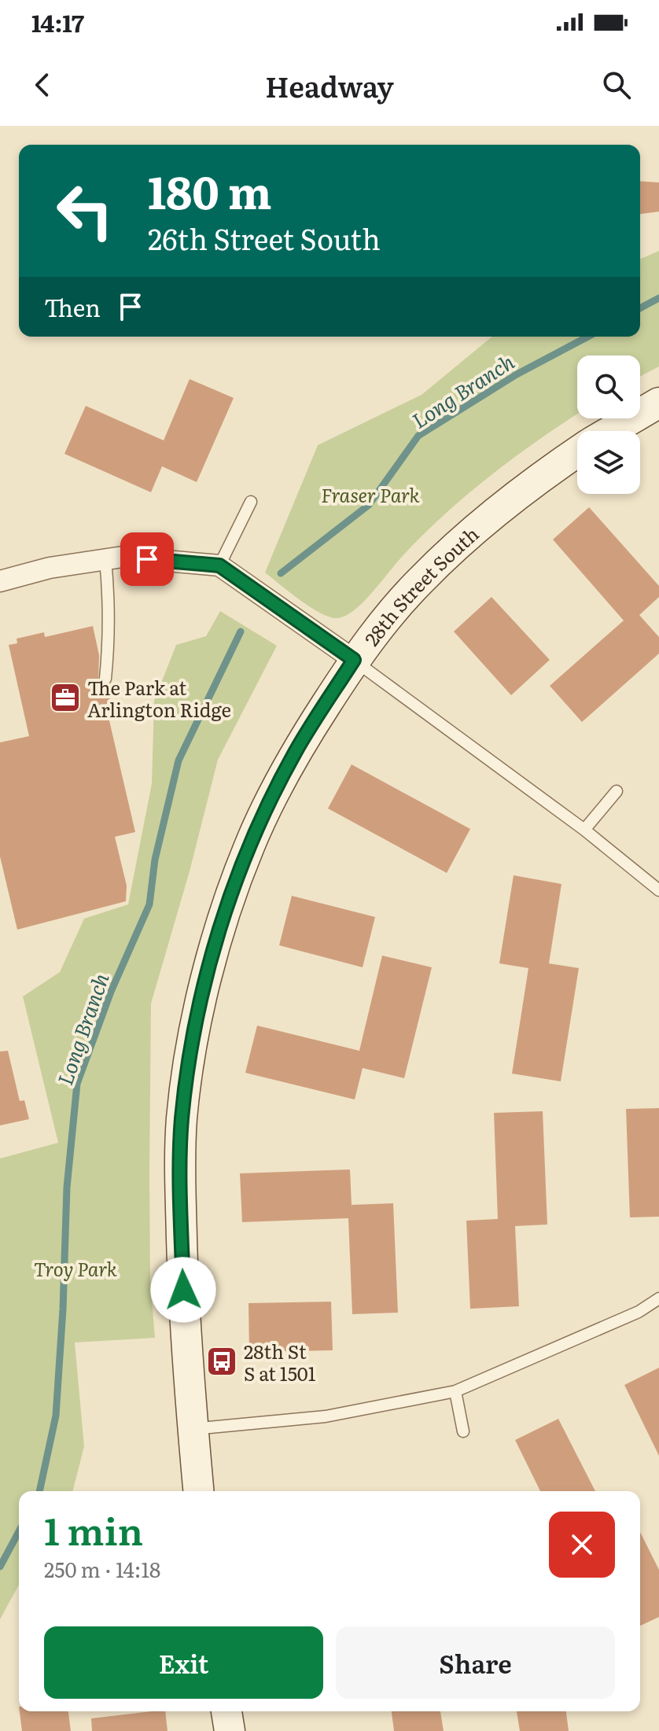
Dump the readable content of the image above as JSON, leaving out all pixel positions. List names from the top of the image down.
{
  "streets": {
    "street": ["28th Street South"]
  },
  "water": ["Long Branch"],
  "parks": ["Fraser Park", "Troy Park"],
  "places": {
    "office": ["The Park at Arlington Ridge"],
    "bus stop": ["28th St S at 1501"]
  },
  "page": {
    "status": "14:17",
    "header": "Headway",
    "turn": ["180 m", "26th Street South"],
    "then": "Then",
    "heading": ["1 min", "250 m · 14:18"],
    "buttons": ["Exit", "Share"]
  }
}
